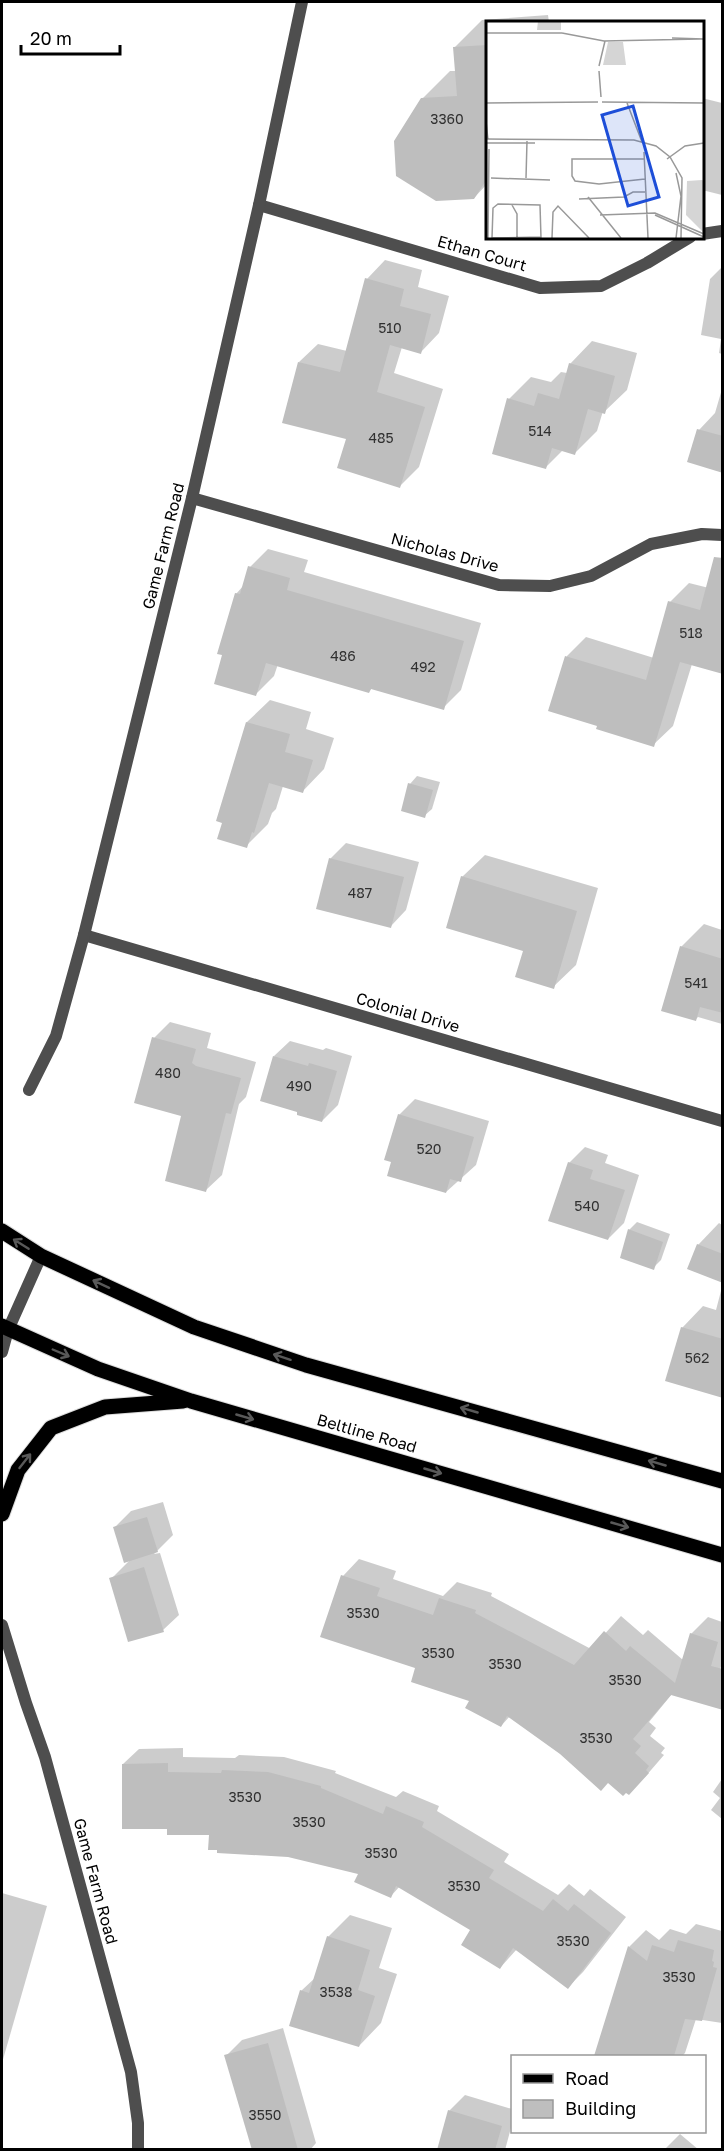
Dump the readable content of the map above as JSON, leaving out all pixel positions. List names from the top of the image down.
{
  "streets": {
    "main road": ["Beltline Road"],
    "street": [
      "Ethan Court",
      "Game Farm Road",
      "Nicholas Drive",
      "Colonial Drive"
    ]
  },
  "crossings": [
    ["Ethan Court", "Game Farm Road"],
    ["Game Farm Road", "Nicholas Drive"],
    ["Game Farm Road", "Colonial Drive"]
  ],
  "house_numbers": [
    "3360",
    "510",
    "514",
    "485",
    "518",
    "486",
    "492",
    "487",
    "541",
    "480",
    "490",
    "520",
    "540",
    "562",
    "3530",
    "3530",
    "3530",
    "3530",
    "3530",
    "3530",
    "3530",
    "3530",
    "3530",
    "3530",
    "3530",
    "3538",
    "3550"
  ],
  "legend": ["Road", "Building"],
  "scale_bar": "20 m"
}
